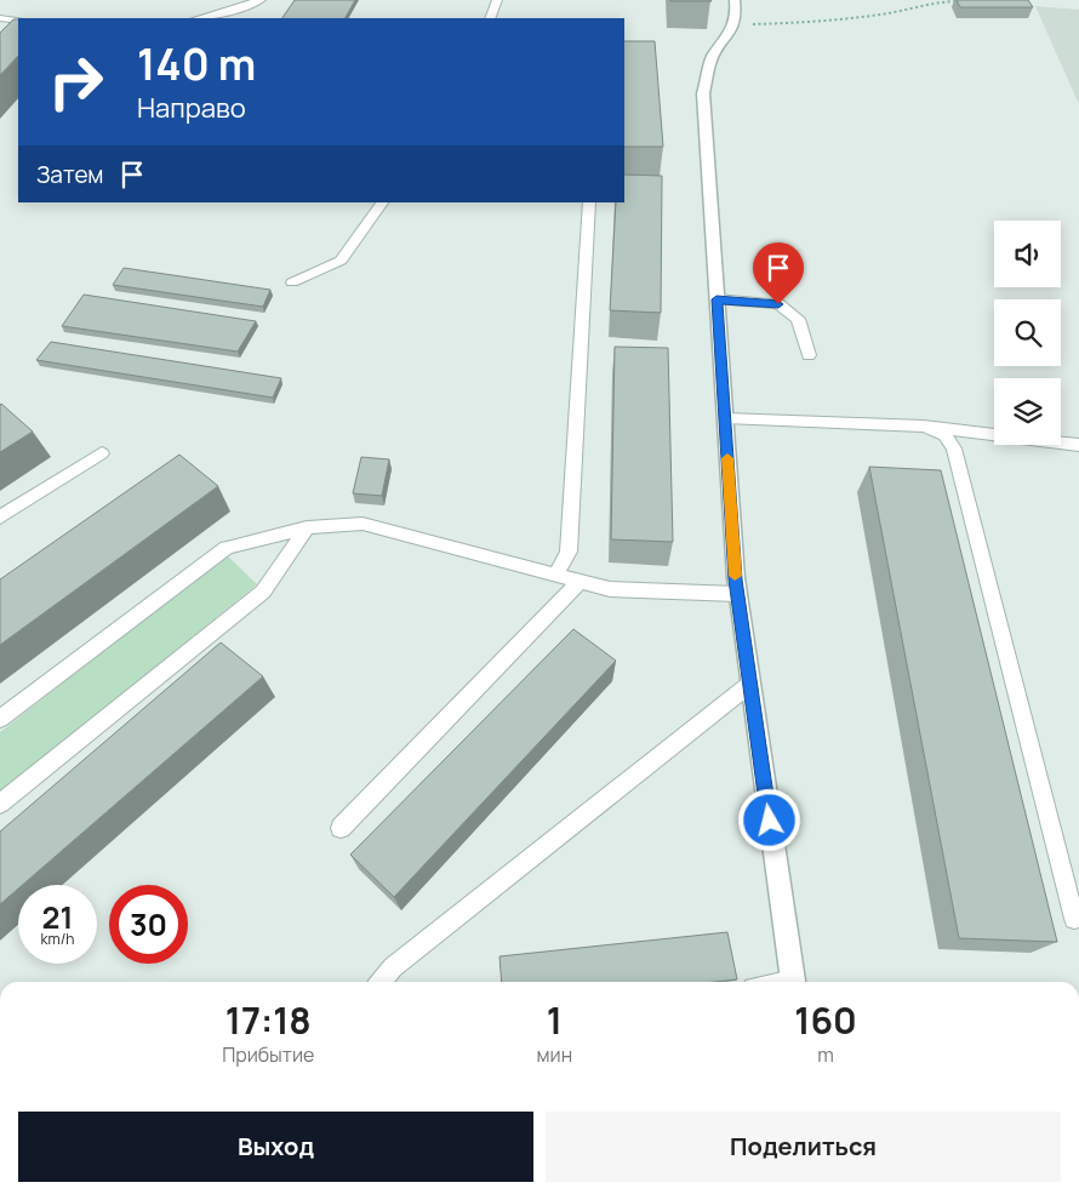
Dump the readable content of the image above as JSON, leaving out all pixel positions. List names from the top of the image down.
{
  "page": {
    "turn": ["140 m", "Направо"],
    "then": "Затем",
    "speed": "21 km/h",
    "limit": "30",
    "eta": [
      "17:18",
      "Прибытие",
      "1",
      "мин",
      "160",
      "m"
    ],
    "buttons": ["Выход", "Поделиться"]
  }
}
